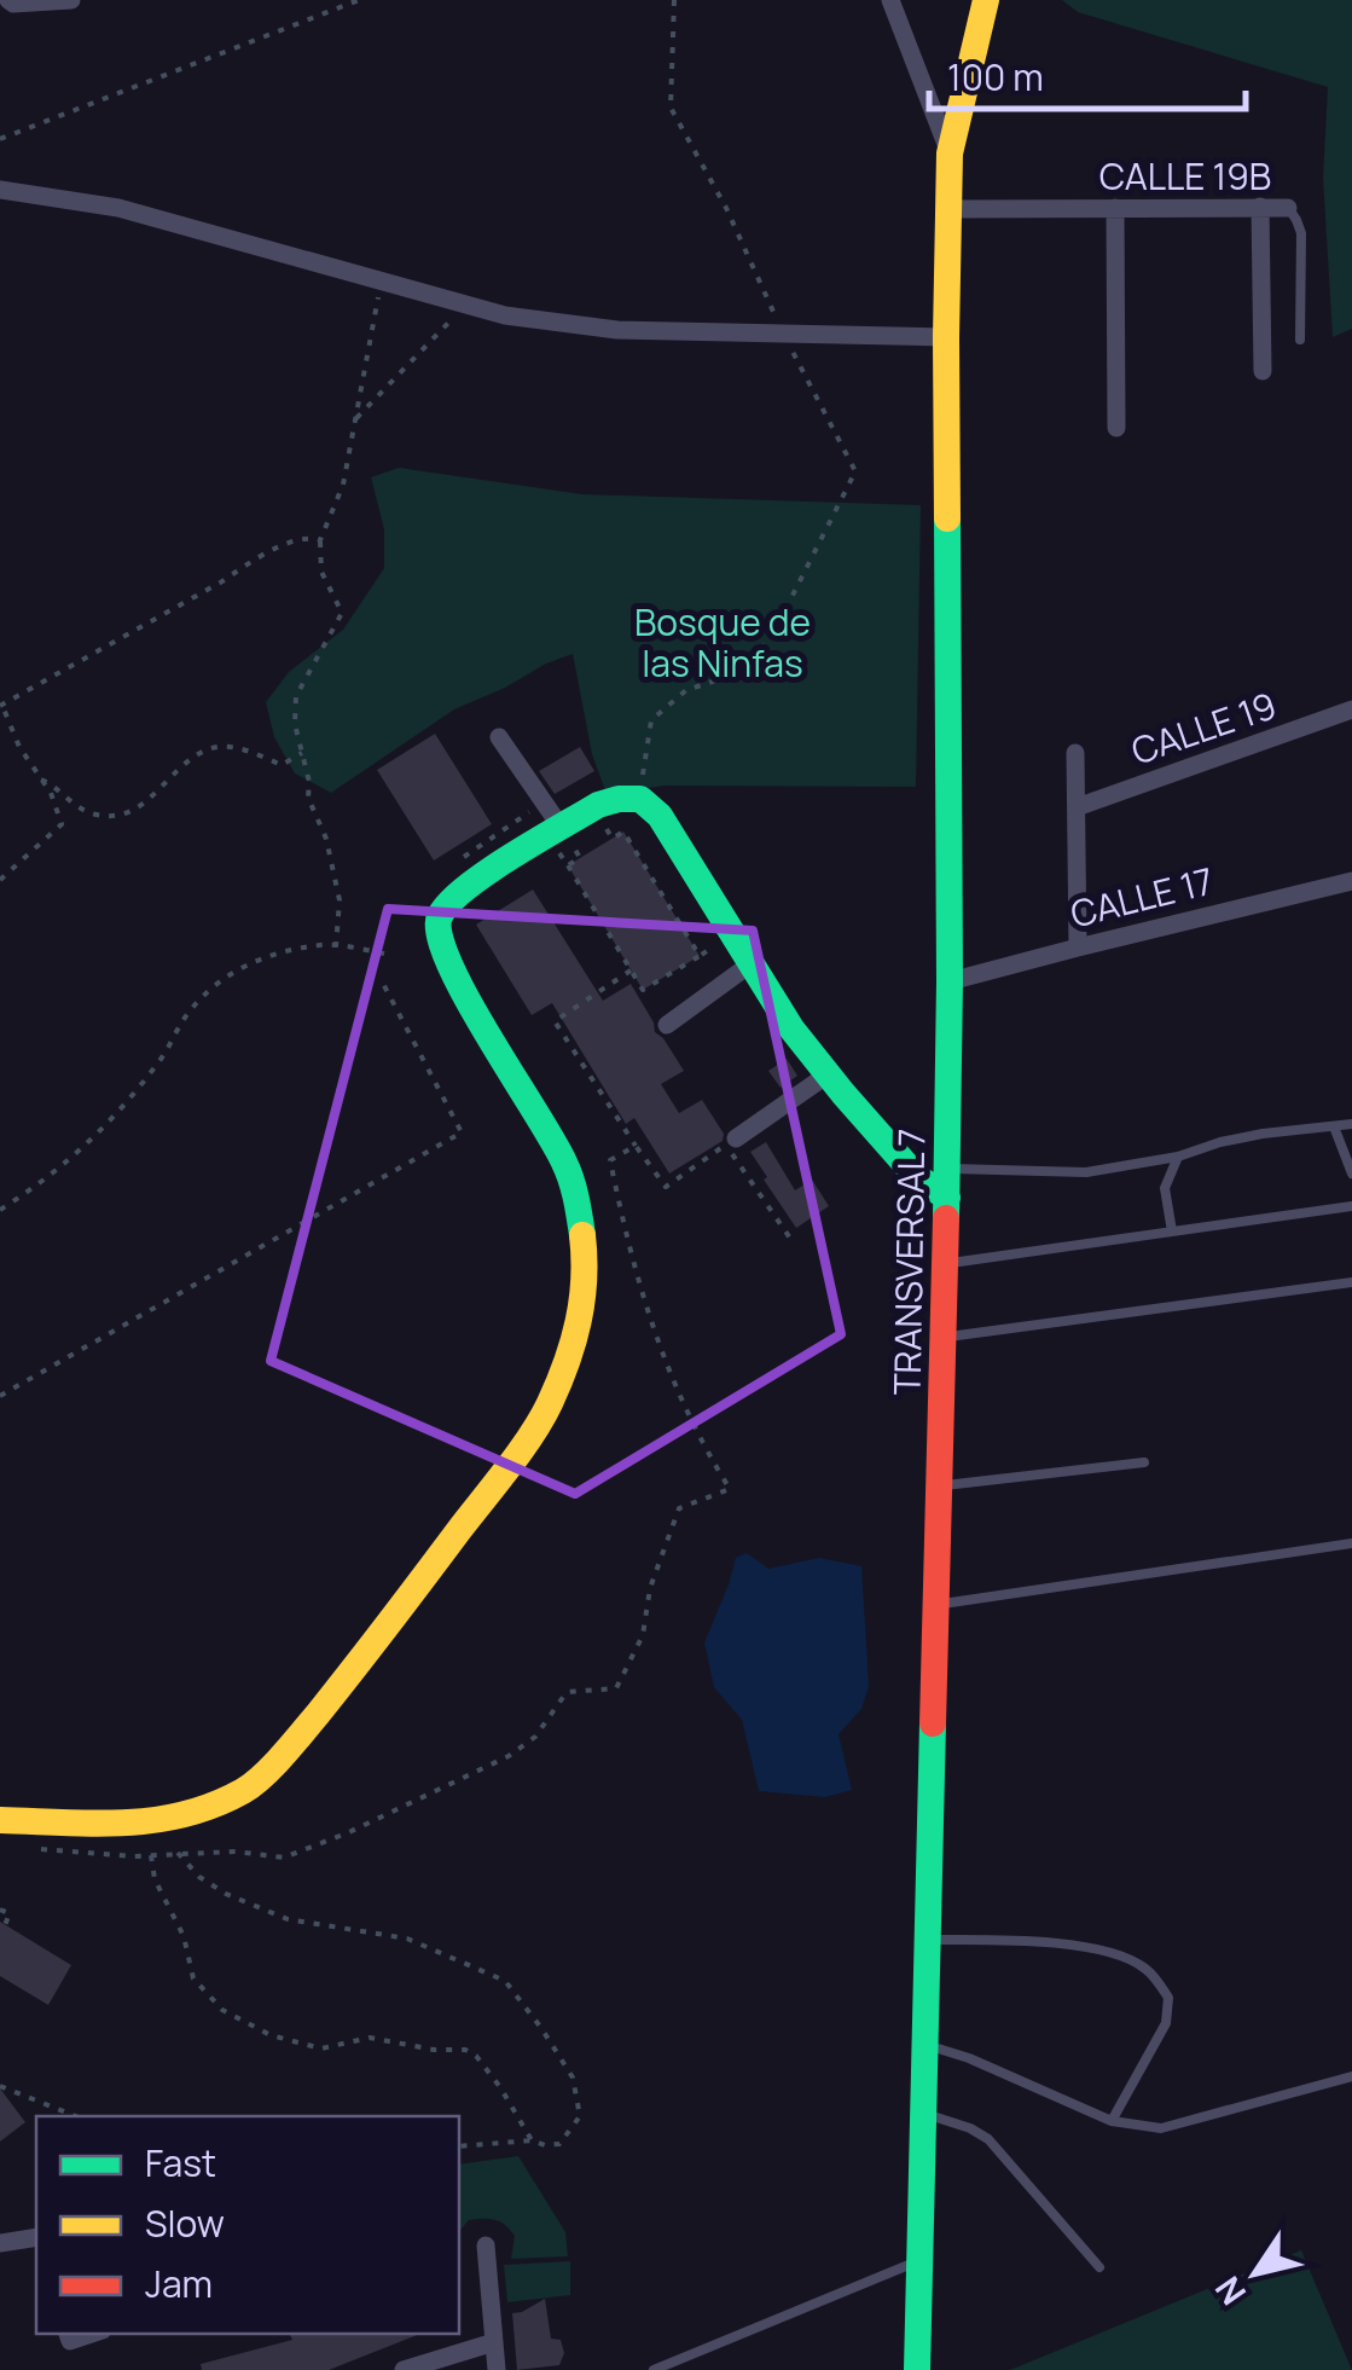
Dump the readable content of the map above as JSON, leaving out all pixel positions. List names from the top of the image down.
{
  "streets": {
    "street": [
      "CALLE 19B",
      "CALLE 19",
      "CALLE 17",
      "TRANSVERSAL 7"
    ]
  },
  "crossings": [
    ["CALLE 19B", "TRANSVERSAL 7"],
    ["CALLE 17", "TRANSVERSAL 7"]
  ],
  "parks": ["Bosque de las Ninfas"],
  "legend": ["Fast", "Slow", "Jam"],
  "scale_bar": "100 m",
  "north": "bottom left"
}
